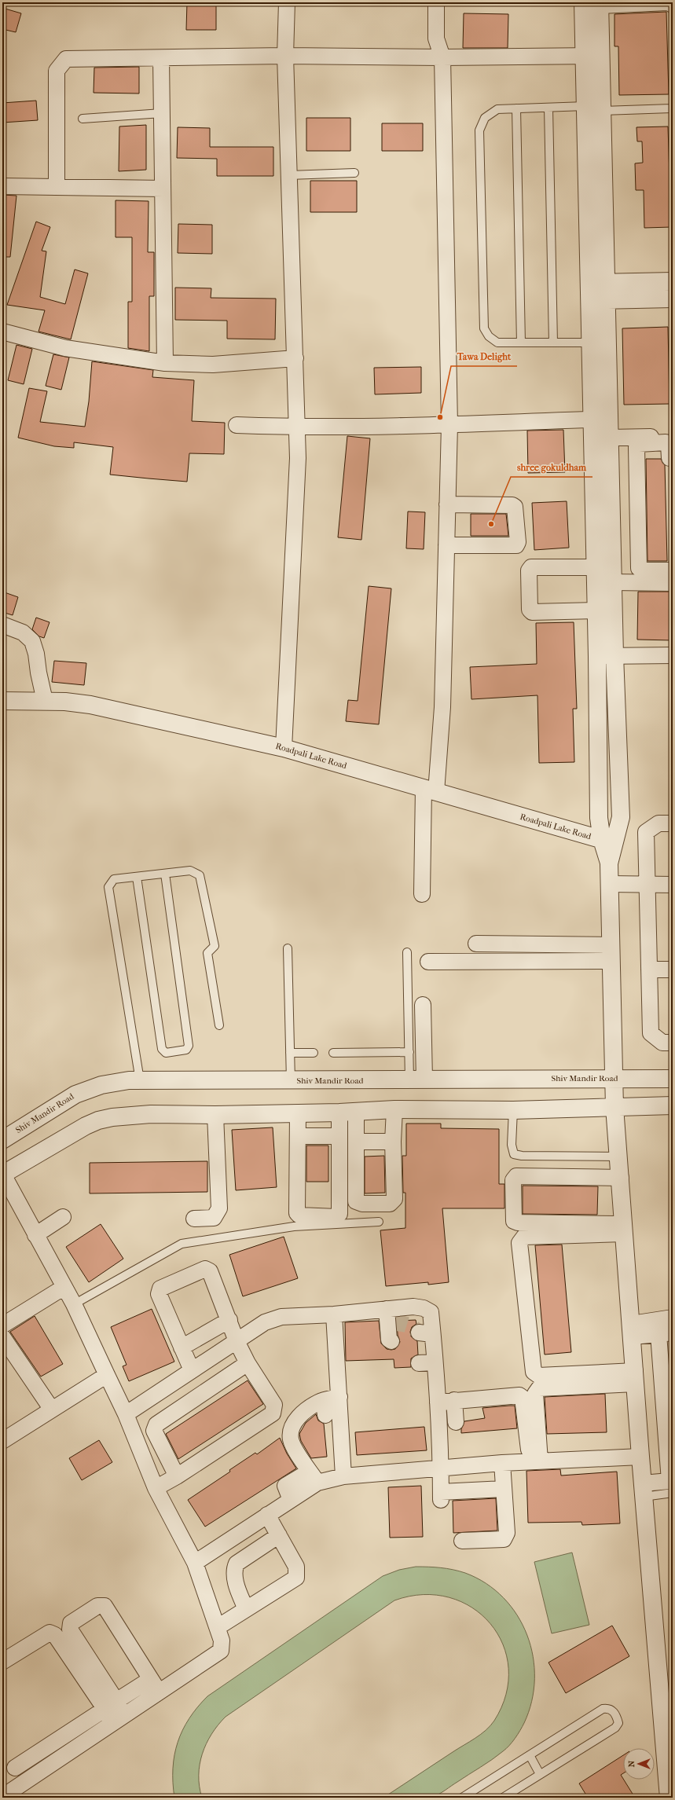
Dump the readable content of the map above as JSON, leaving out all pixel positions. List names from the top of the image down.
{
  "streets": {
    "street": ["Roadpali Lake Road", "Shiv Mandir Road"]
  },
  "places": ["Tawa Delight", "shree gokuldham"],
  "north": "left"
}
